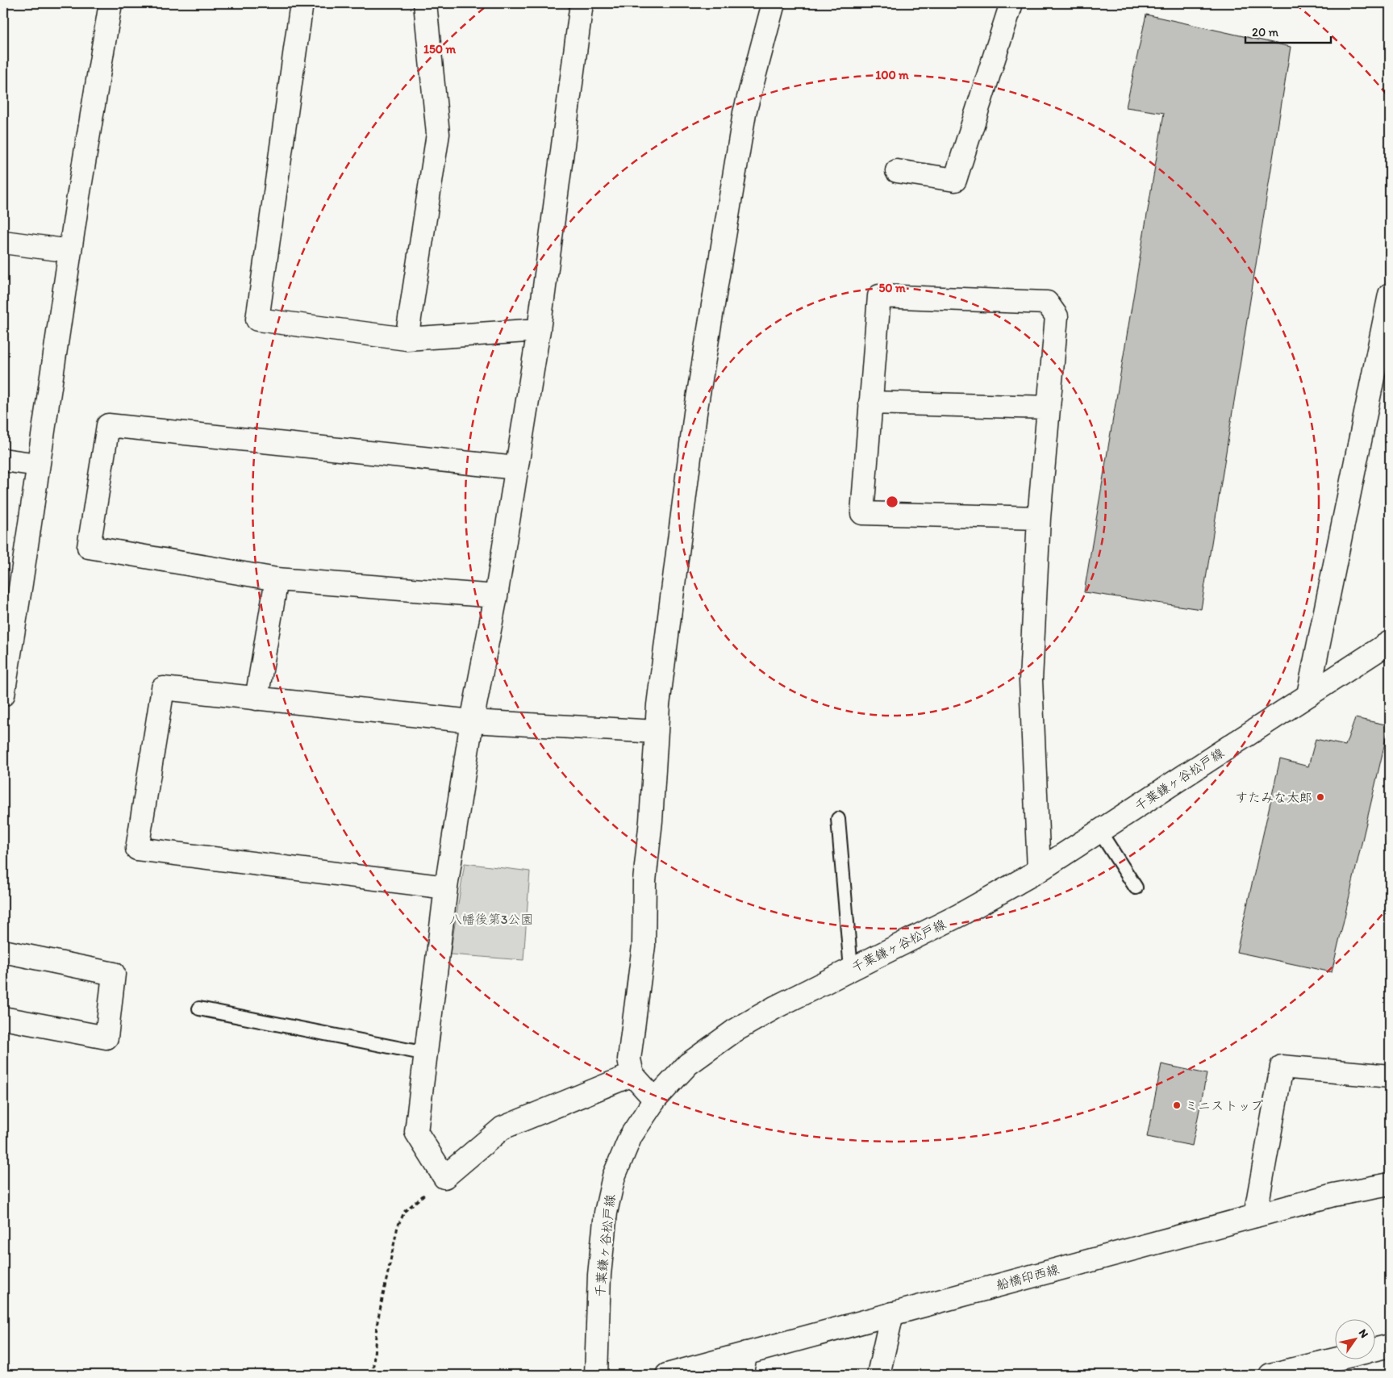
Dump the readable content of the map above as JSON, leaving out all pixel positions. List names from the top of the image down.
{
  "streets": {
    "street": ["千葉鎌ヶ谷松戸線", "船橋印西線"]
  },
  "parks": ["八幡後第3公園"],
  "places": ["すたみな太郎", "ミニストップ"],
  "scale_bar": "20 m",
  "north": "top right",
  "rings": ["150 m", "100 m", "50 m"]
}
